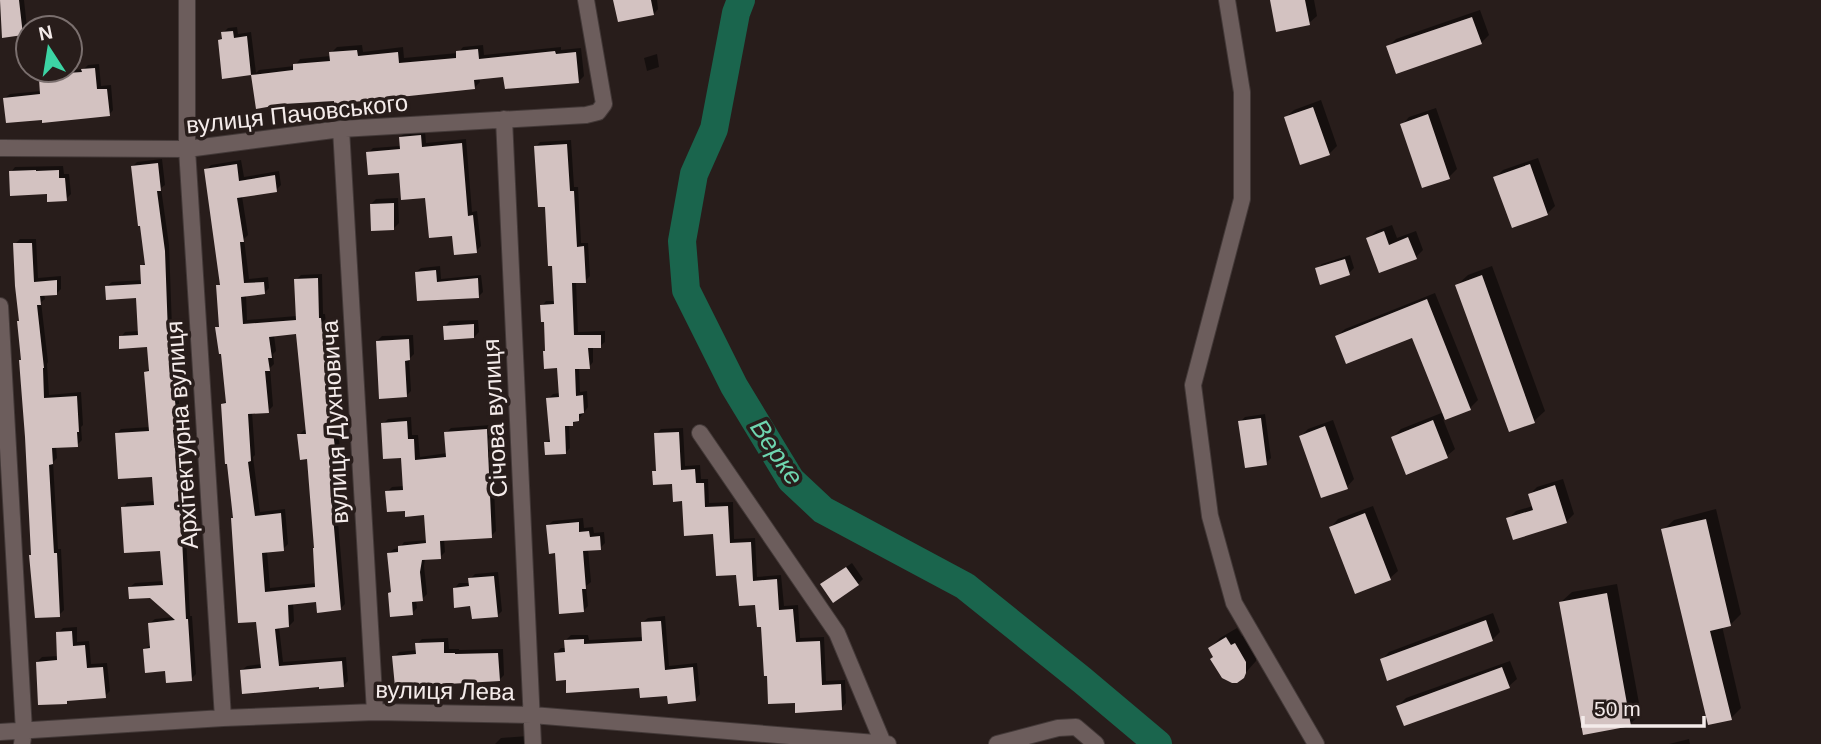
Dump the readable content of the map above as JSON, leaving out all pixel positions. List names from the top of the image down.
{
  "streets": {
    "street": [
      "вулиця Пачовського",
      "Січова вулиця",
      "вулиця Духновича",
      "Архітектурна вулиця",
      "вулиця Лева"
    ]
  },
  "crossings": [
    ["вулиця Пачовського", "Січова вулиця"],
    ["вулиця Пачовського", "вулиця Духновича"],
    ["вулиця Пачовського", "Архітектурна вулиця"],
    ["Січова вулиця", "вулиця Лева"],
    ["вулиця Духновича", "вулиця Лева"],
    ["Архітектурна вулиця", "вулиця Лева"]
  ],
  "water": ["Верке"],
  "scale_bar": "50 m",
  "north": "top"
}
